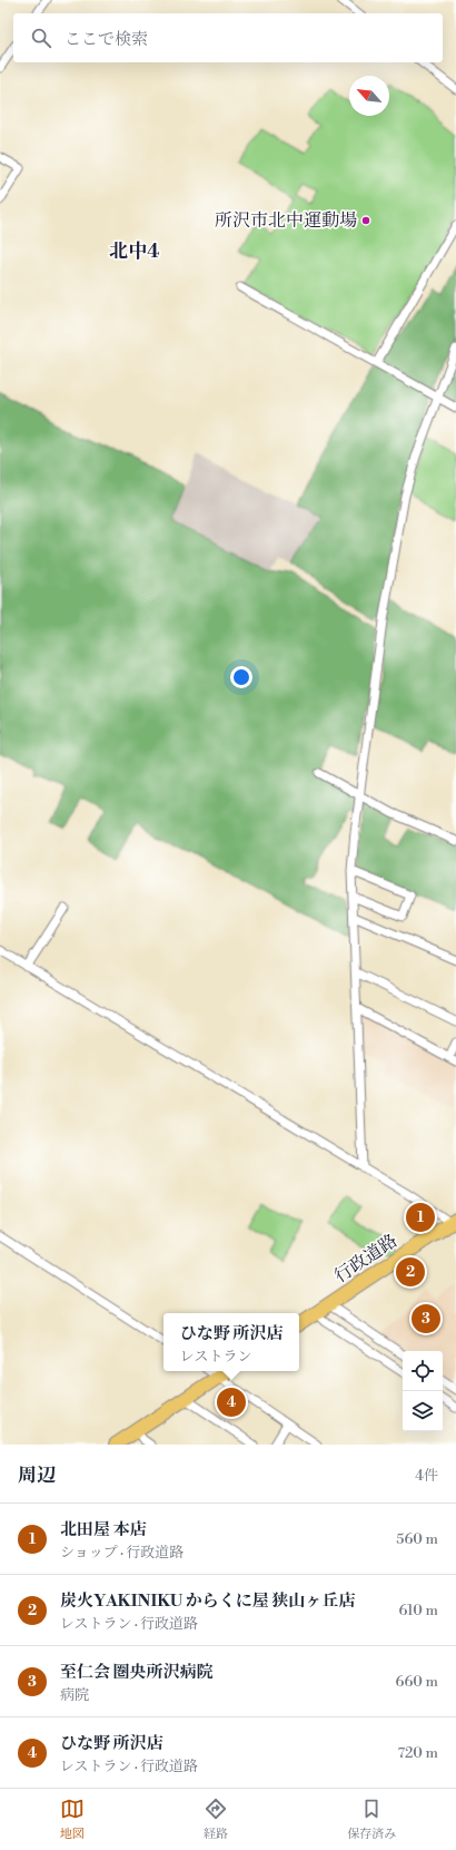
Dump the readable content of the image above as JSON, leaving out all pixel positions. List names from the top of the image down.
{
  "streets": {
    "highway": ["行政道路"]
  },
  "districts": ["北中4"],
  "places": ["所沢市北中運動場"],
  "north": "top left",
  "page": {
    "search": "ここで検索",
    "pins": [
      "1",
      "2",
      "3",
      "4"
    ],
    "popup": ["ひな野 所沢店", "レストラン"],
    "heading": ["周辺", "4件"],
    "list": [
      {
        "mark": "1",
        "name": "北田屋 本店",
        "note": "ショップ · 行政道路",
        "value": "560 m"
      },
      {
        "mark": "2",
        "name": "炭火YAKINIKU からくに屋 狭山ヶ丘店",
        "note": "レストラン · 行政道路",
        "value": "610 m"
      },
      {
        "mark": "3",
        "name": "至仁会 圏央所沢病院",
        "note": "病院",
        "value": "660 m"
      },
      {
        "mark": "4",
        "name": "ひな野 所沢店",
        "note": "レストラン · 行政道路",
        "value": "720 m"
      }
    ],
    "nav": ["地図", "経路", "保存済み"]
  }
}
